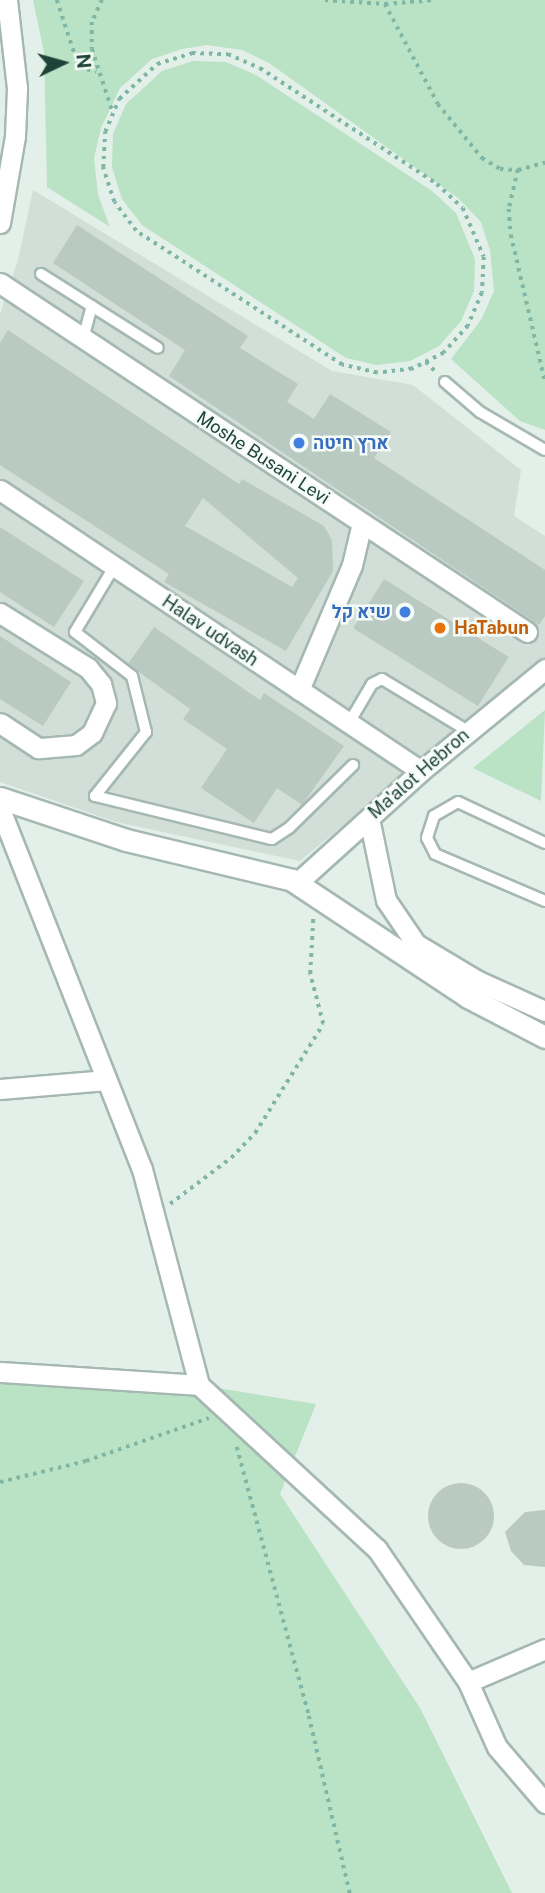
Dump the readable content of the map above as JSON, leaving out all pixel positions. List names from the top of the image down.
{
  "streets": {
    "street": ["Moshe Busani Levi", "Halav udvash", "Ma'alot Hebron"]
  },
  "crossings": [
    ["Halav udvash", "Ma'alot Hebron"]
  ],
  "places": ["ארץ חיטה", "שיא קל", "HaTabun"],
  "north": "right"
}
